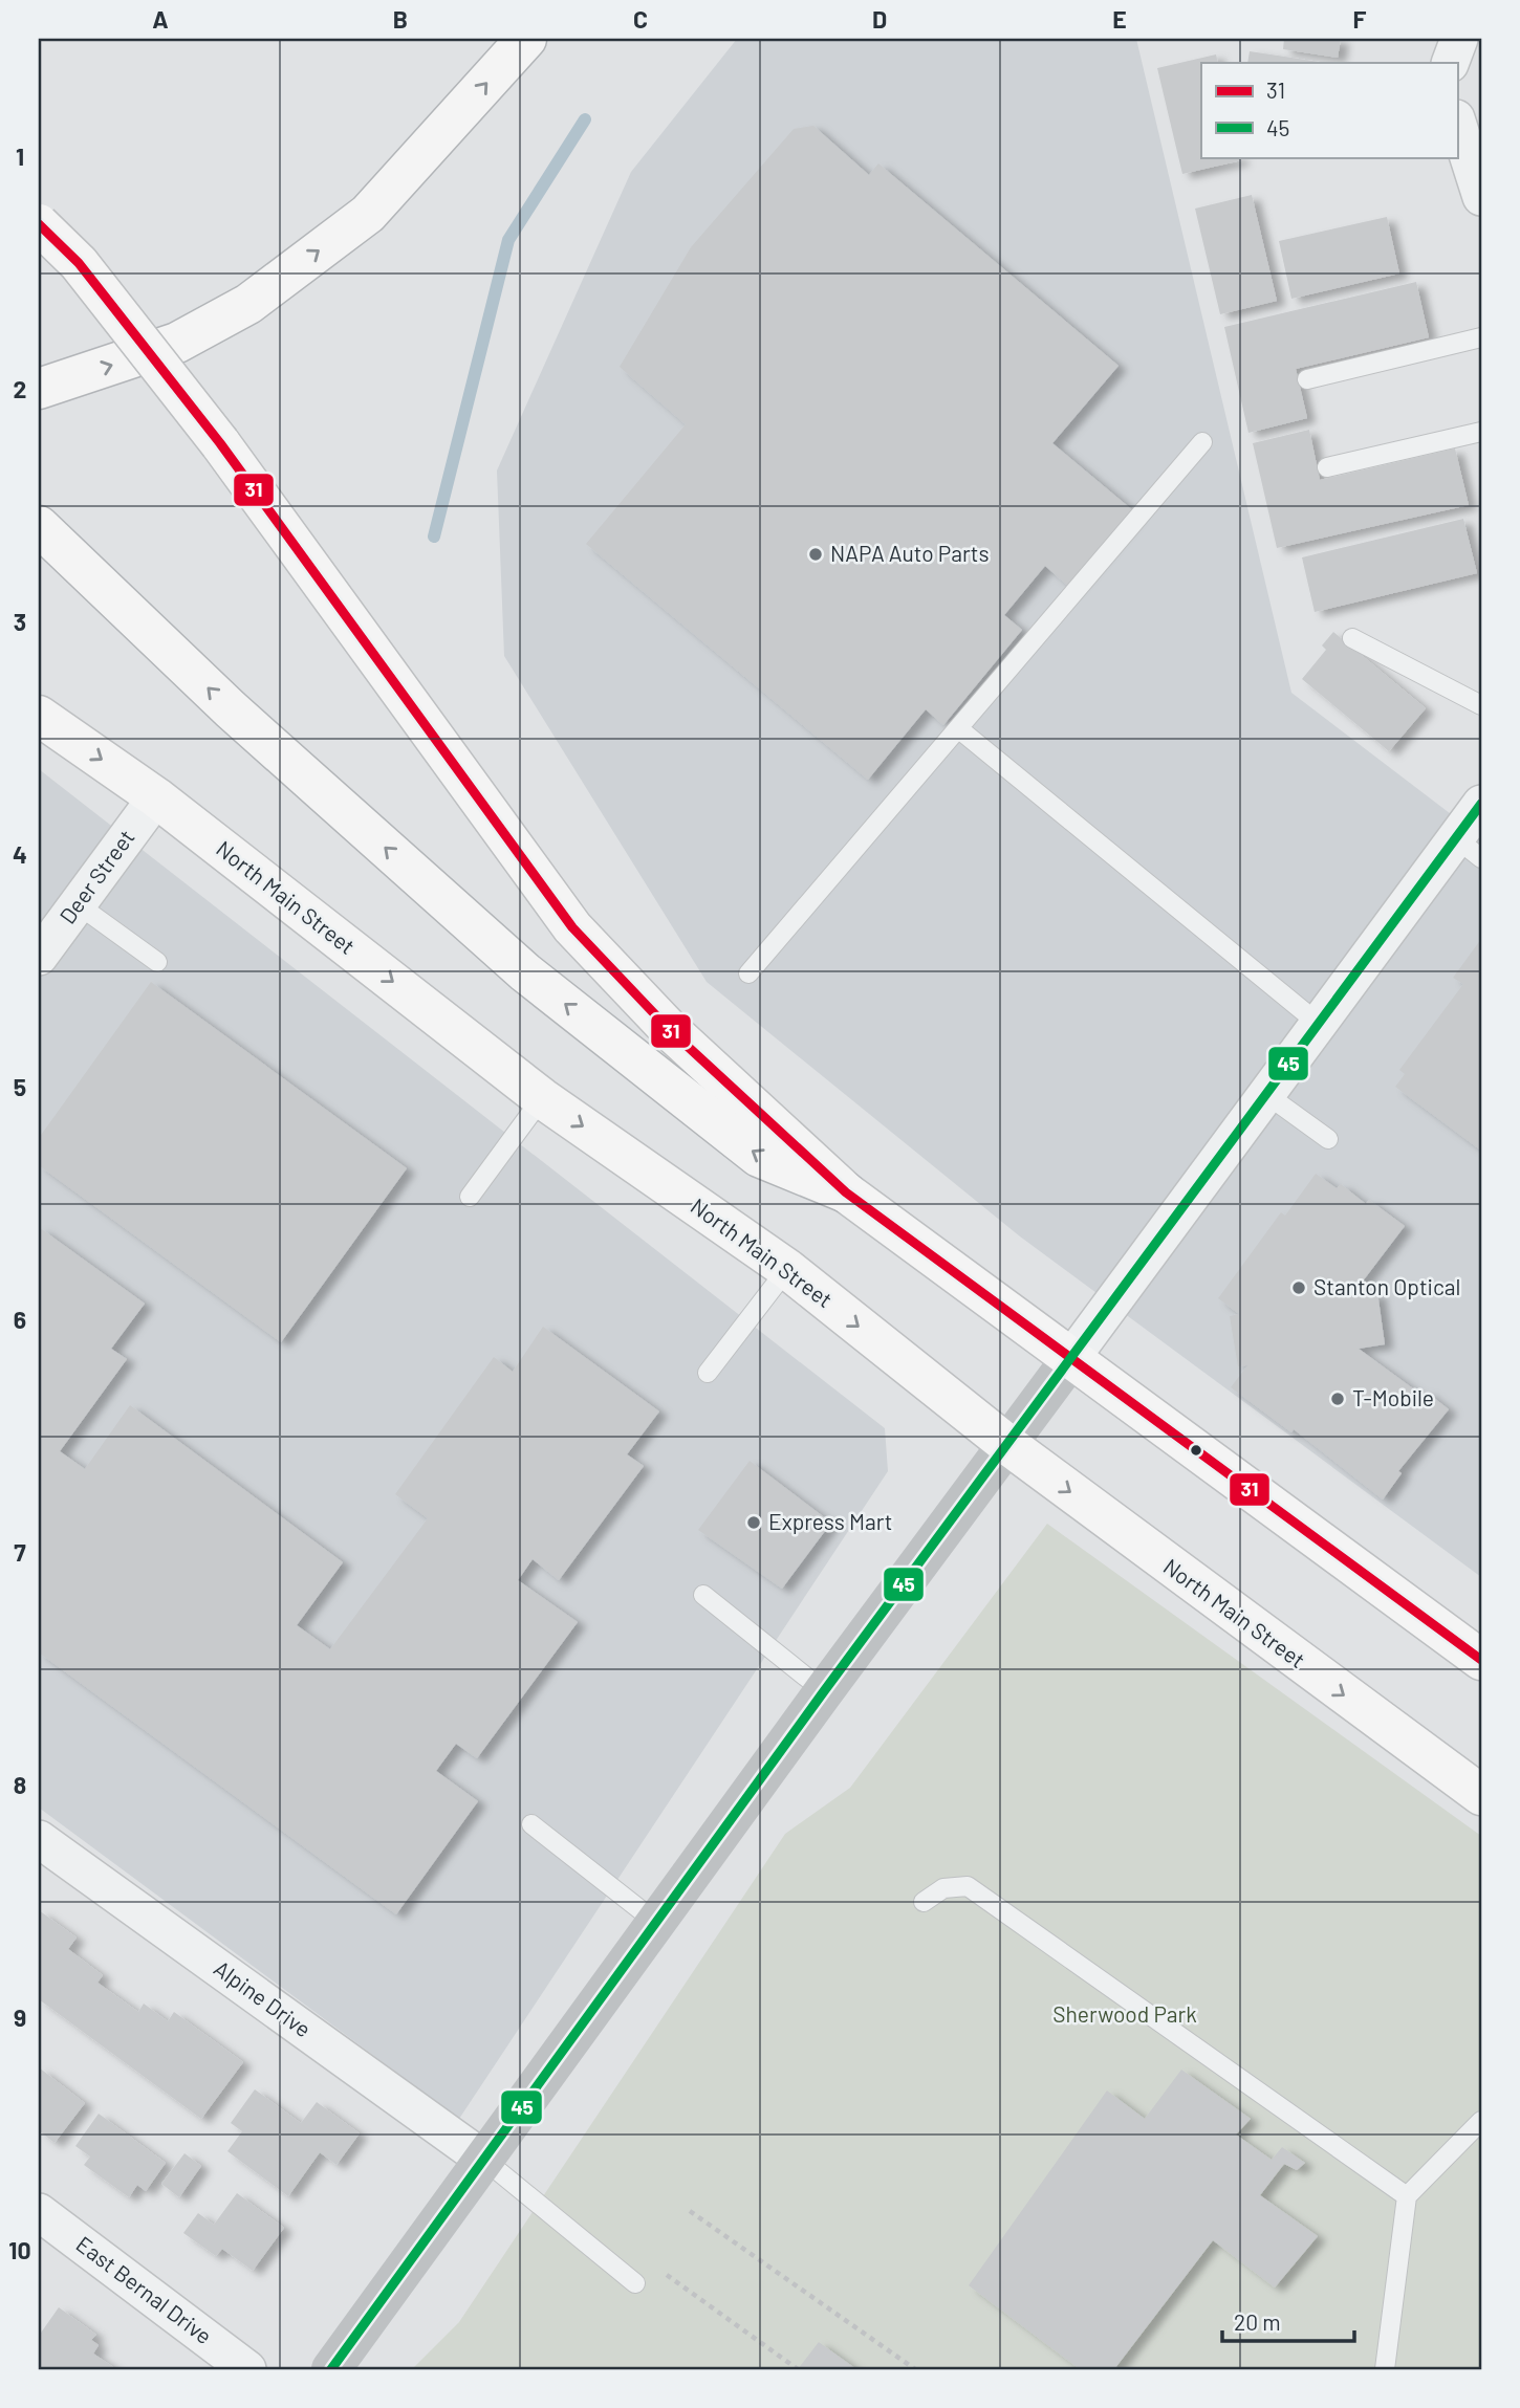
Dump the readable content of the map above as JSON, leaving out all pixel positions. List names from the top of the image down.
{
  "streets": {
    "main road": ["North Main Street"],
    "street": ["Deer Street", "Alpine Drive", "East Bernal Drive"]
  },
  "crossings": [
    ["Deer Street", "North Main Street"]
  ],
  "parks": ["Sherwood Park"],
  "places": [
    "NAPA Auto Parts",
    "Stanton Optical",
    "T-Mobile",
    "Express Mart"
  ],
  "lines": ["transit line 31", "transit line 45"],
  "legend": ["31", "45"],
  "scale_bar": "20 m",
  "grid": {
    "columns": [
      "A",
      "B",
      "C",
      "D",
      "E",
      "F"
    ],
    "rows": [
      "1",
      "2",
      "3",
      "4",
      "5",
      "6",
      "7",
      "8",
      "9",
      "10"
    ]
  }
}
